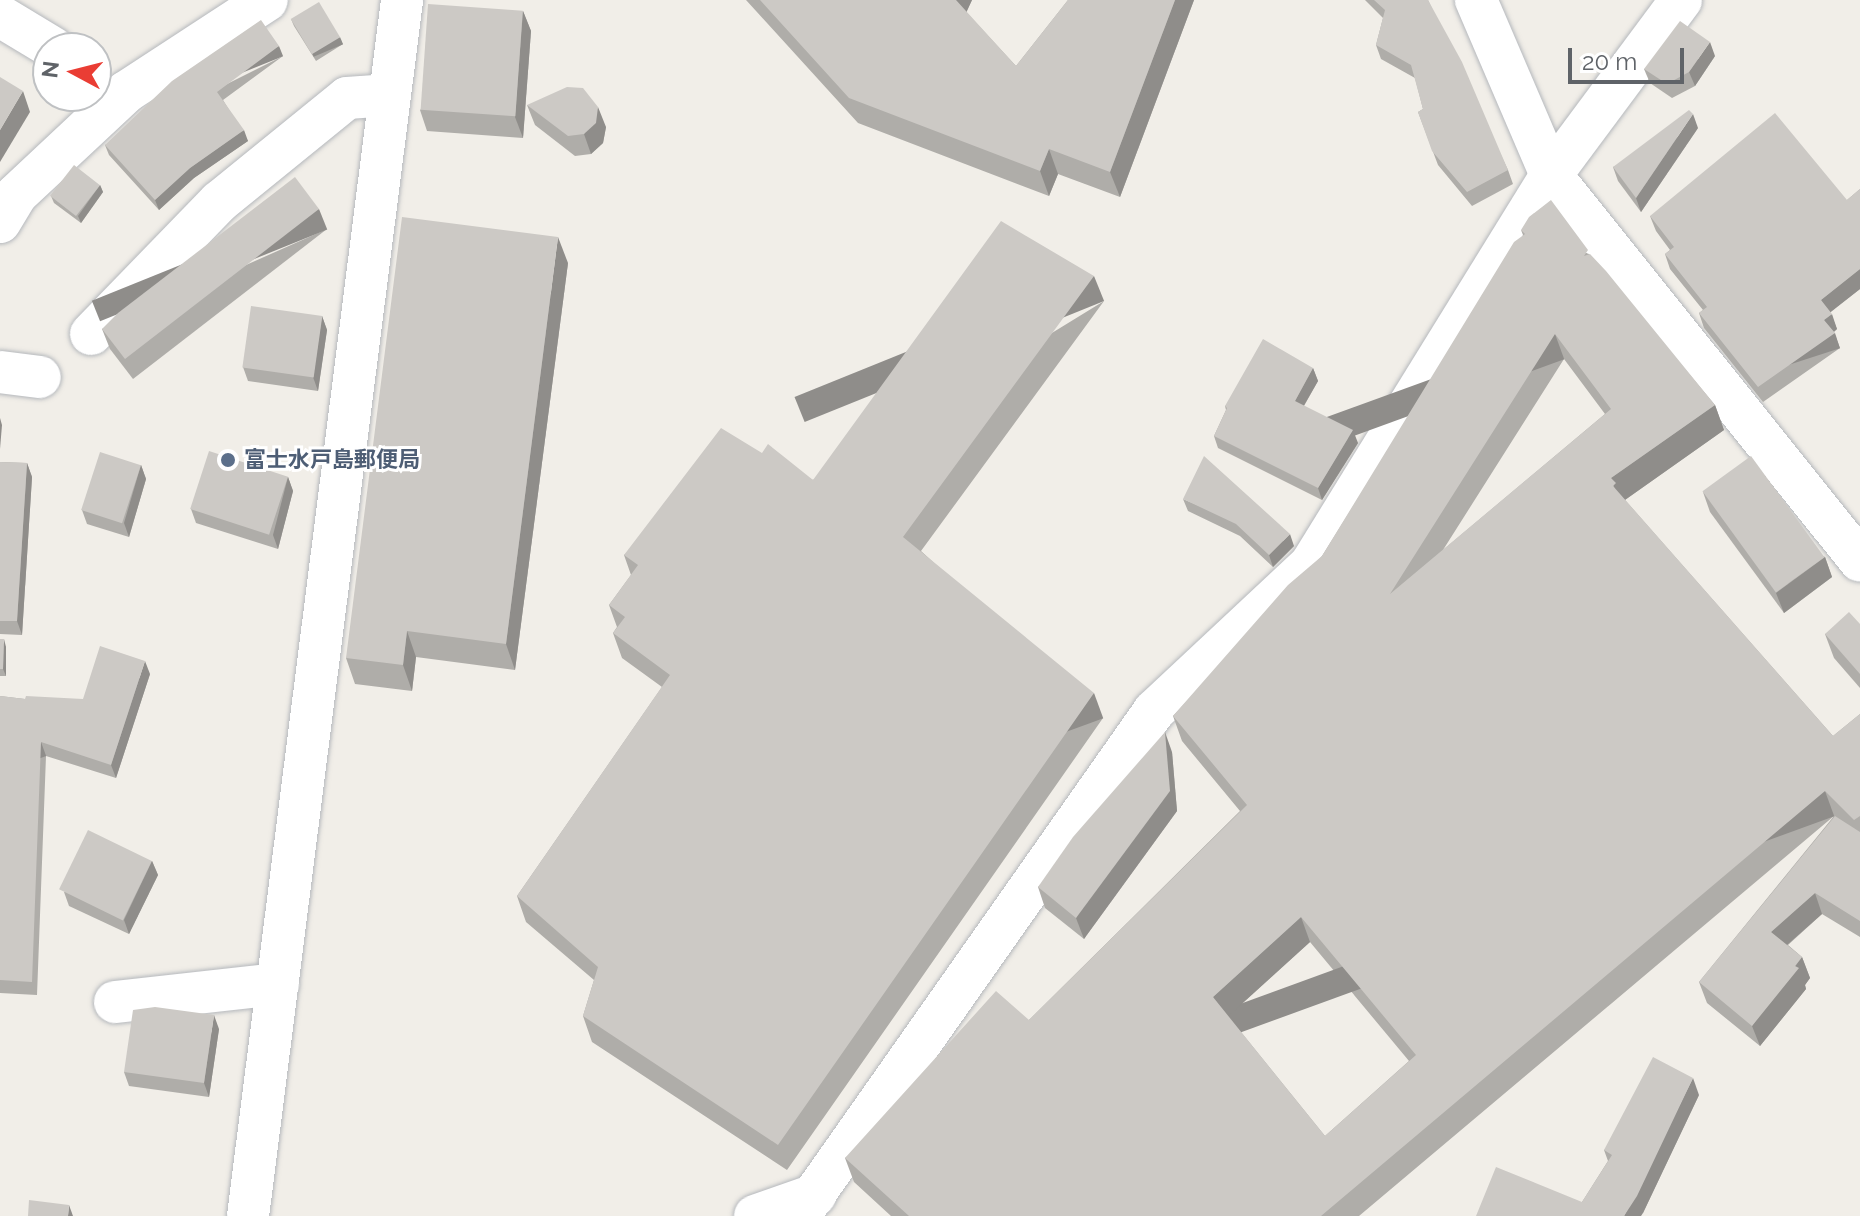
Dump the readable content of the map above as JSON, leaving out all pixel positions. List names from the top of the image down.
{
  "places": ["富士水戸島郵便局"],
  "scale_bar": "20 m",
  "north": "left"
}
